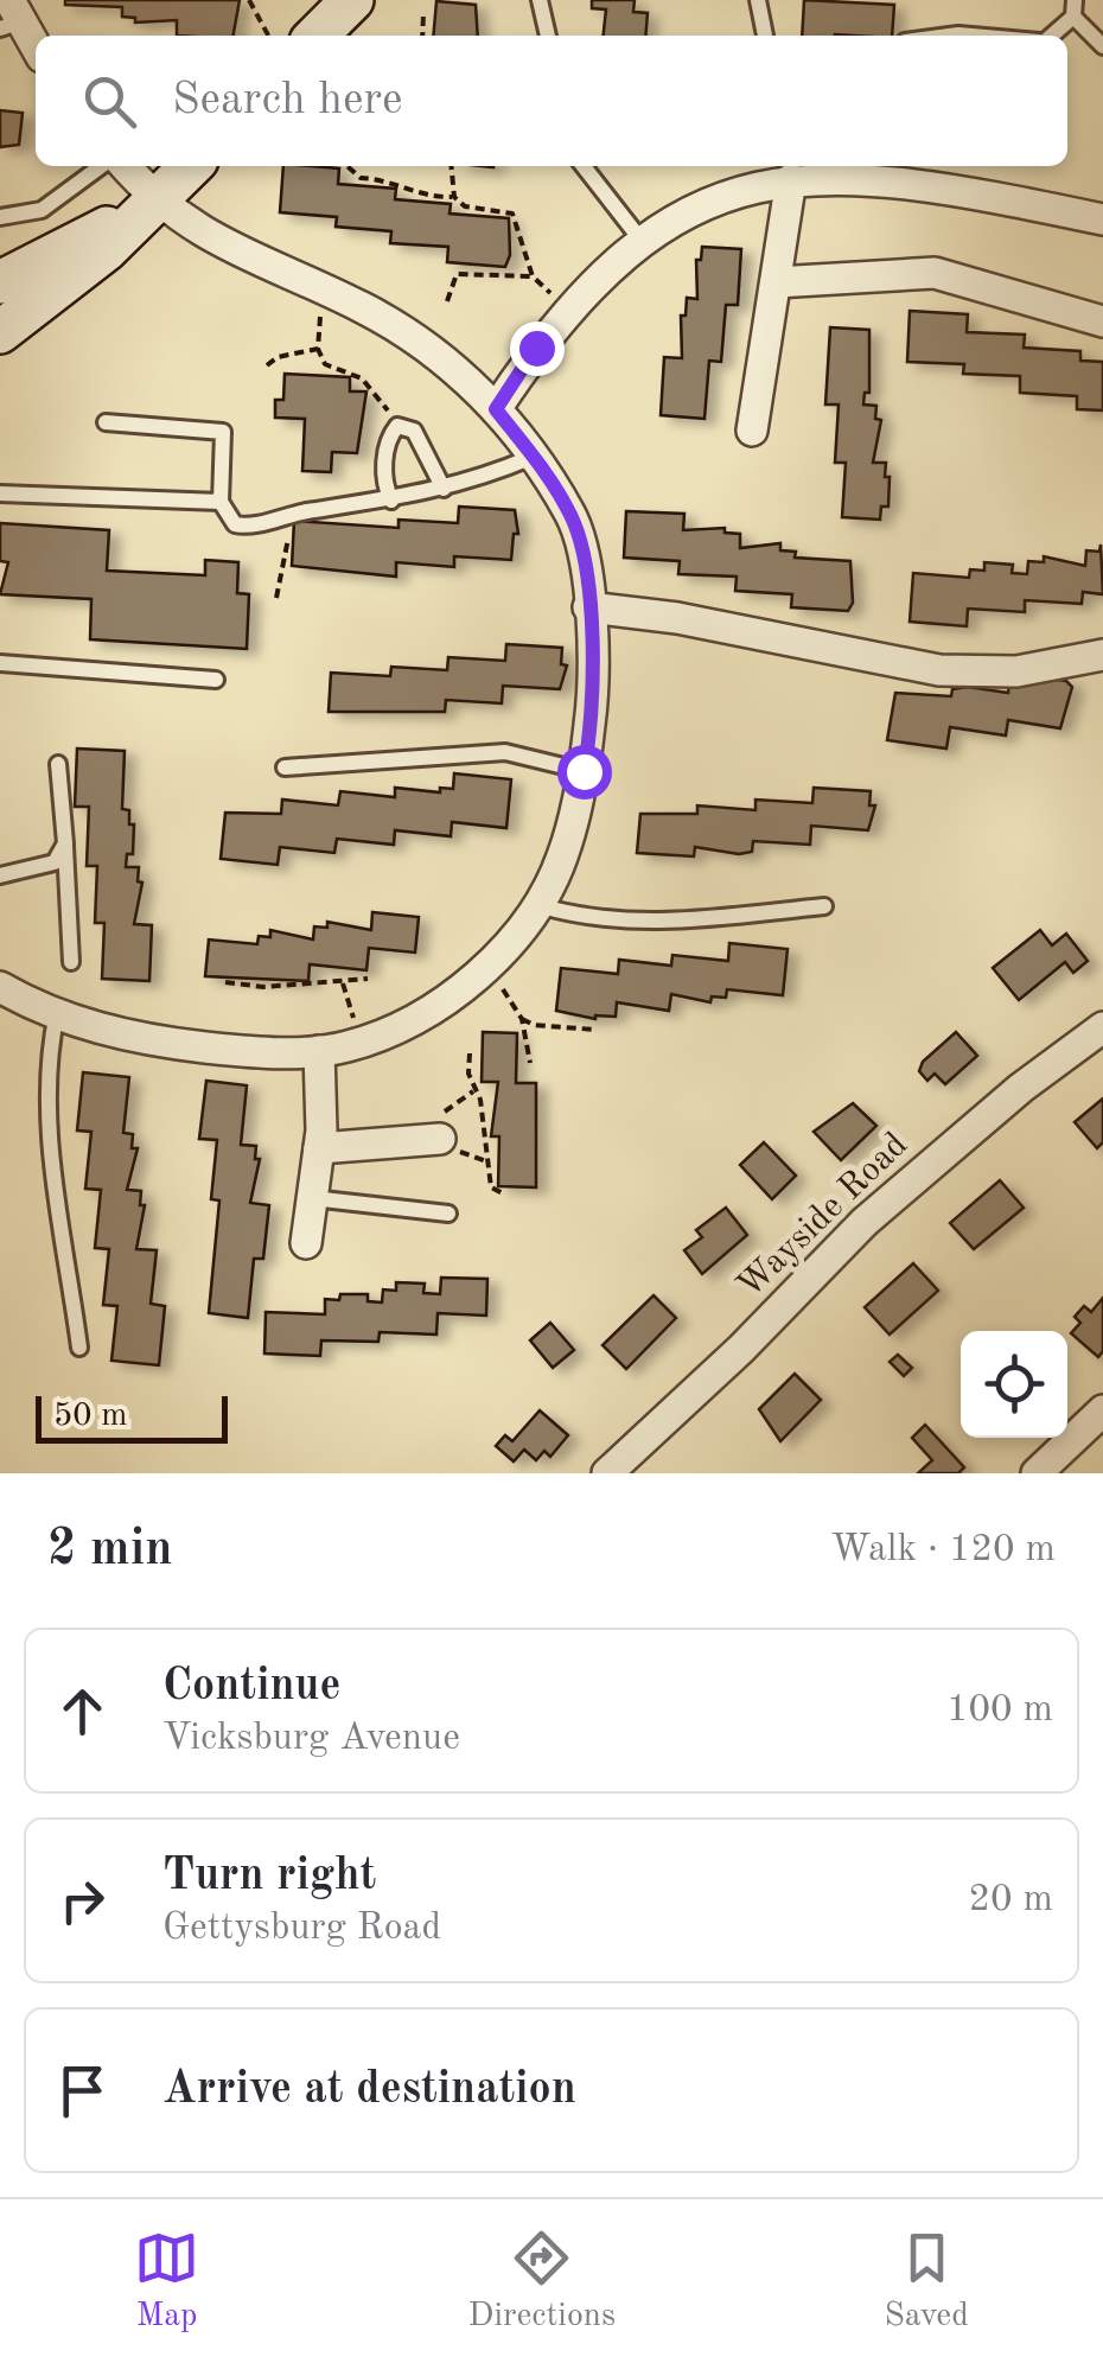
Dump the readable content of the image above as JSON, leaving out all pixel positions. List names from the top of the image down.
{
  "streets": {
    "street": ["Wayside Road"]
  },
  "scale_bar": "50 m",
  "page": {
    "search": "Search here",
    "scale": "50 m",
    "heading": ["2 min", "Walk · 120 m"],
    "list": [
      ["Continue", "Vicksburg Avenue", "100 m"],
      ["Turn right", "Gettysburg Road", "20 m"],
      "Arrive at destination"
    ],
    "nav": ["Map", "Directions", "Saved"]
  }
}
